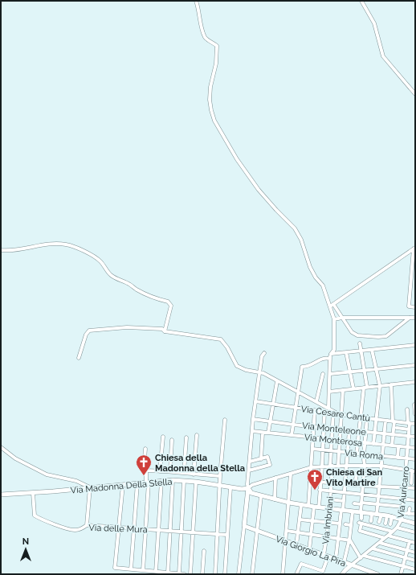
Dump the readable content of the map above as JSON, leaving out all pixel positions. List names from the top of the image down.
{
  "streets": {
    "street": [
      "Via Cesare Cantù",
      "Via Monteleone",
      "Via Monterosa",
      "Via Roma",
      "Via Madonna Della Stella",
      "Via Auricarro",
      "Via Imbriani",
      "Via delle Mura",
      "Via Giorgio La Pira"
    ]
  },
  "crossings": [
    ["Via Cesare Cantù", "Via Auricarro"],
    ["Via Cesare Cantù", "Via Imbriani"],
    ["Via Monteleone", "Via Auricarro"],
    ["Via Monteleone", "Via Imbriani"],
    ["Via Monterosa", "Via Auricarro"],
    ["Via Monterosa", "Via Imbriani"],
    ["Via Roma", "Via Auricarro"],
    ["Via Roma", "Via Imbriani"],
    ["Via Madonna Della Stella", "Via delle Mura"],
    ["Via Auricarro", "Via Giorgio La Pira"],
    ["Via Imbriani", "Via Giorgio La Pira"]
  ],
  "places": {
    "church": ["Chiesa della Madonna della Stella", "Chiesa di San Vito Martire"]
  },
  "north": "top"
}
